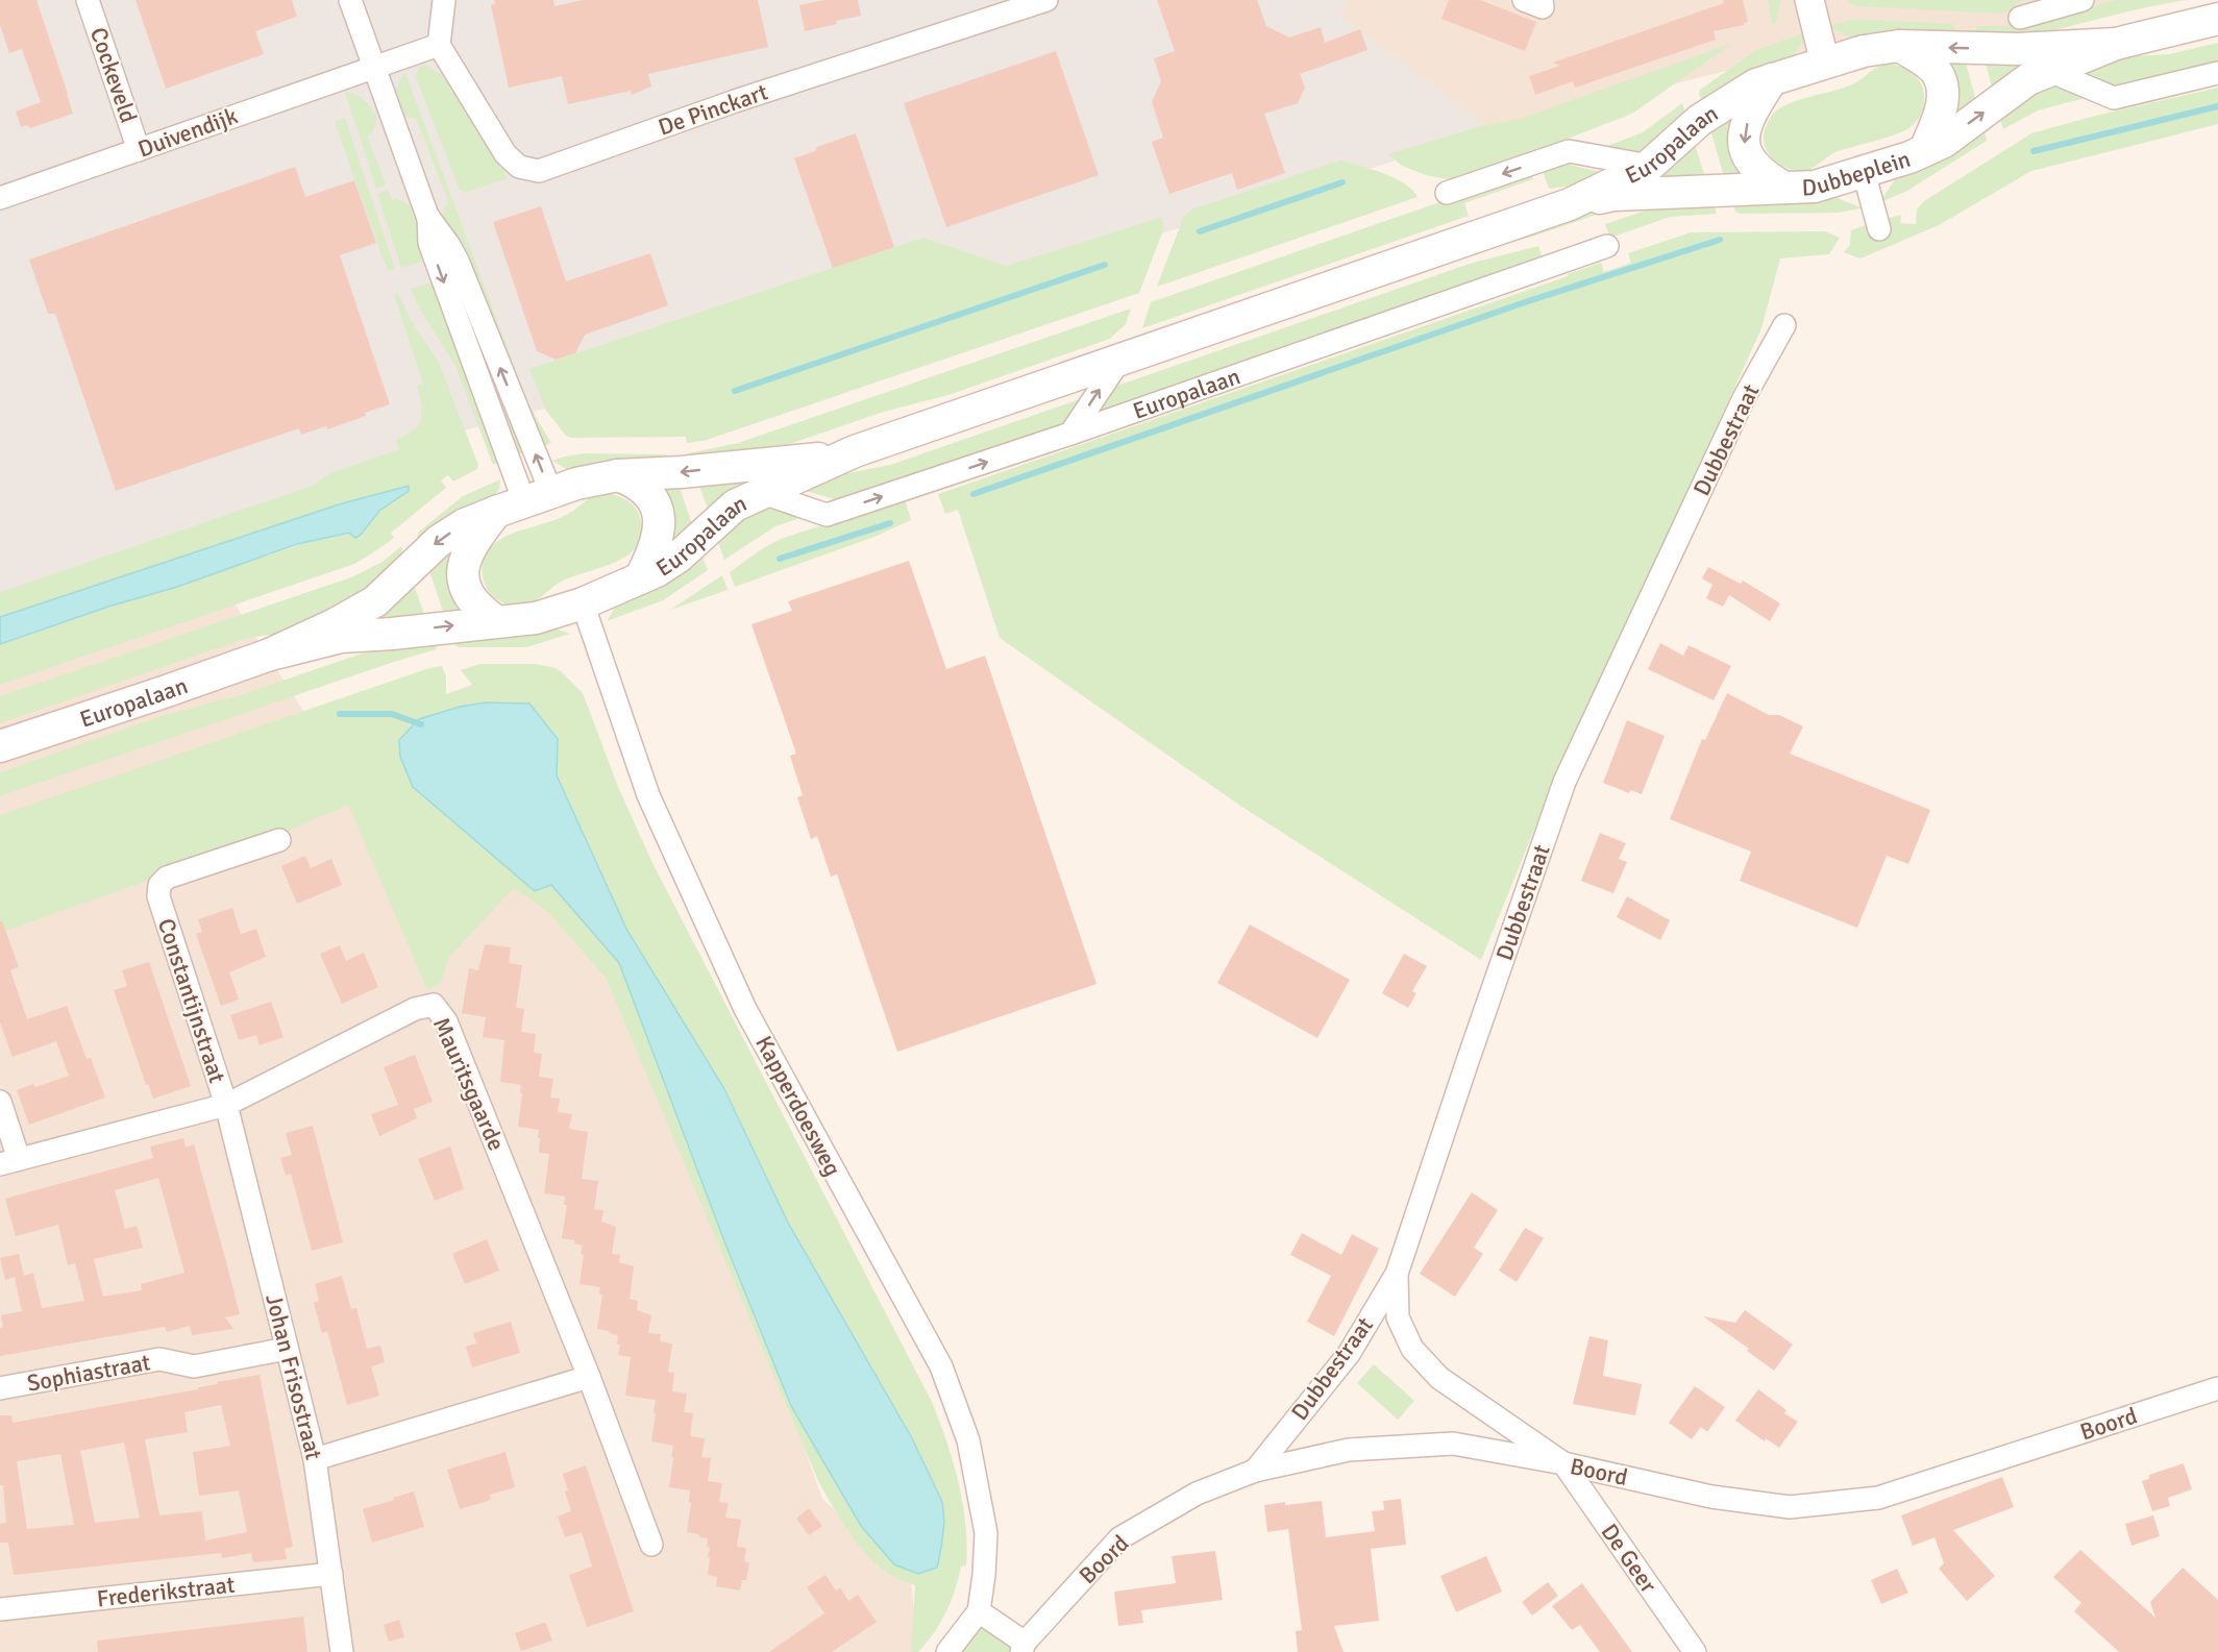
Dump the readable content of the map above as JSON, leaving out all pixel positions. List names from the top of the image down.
{
  "streets": {
    "main road": ["Europalaan", "Dubbeplein"],
    "street": [
      "Cockeveld",
      "De Pinckart",
      "Duivendijk",
      "Dubbestraat",
      "Constantijnstraat",
      "Mauritsgaarde",
      "Kapperdoesweg",
      "Sophiastraat",
      "Johan Frisostraat",
      "Boord",
      "De Geer",
      "Frederikstraat"
    ]
  },
  "crossings": [
    ["Cockeveld", "Duivendijk"],
    ["Europalaan", "Dubbeplein"],
    ["Europalaan", "Kapperdoesweg"],
    ["Dubbestraat", "Boord"],
    ["Constantijnstraat", "Mauritsgaarde"],
    ["Constantijnstraat", "Johan Frisostraat"],
    ["Mauritsgaarde", "Johan Frisostraat"],
    ["Sophiastraat", "Johan Frisostraat"],
    ["Johan Frisostraat", "Frederikstraat"],
    ["Boord", "De Geer"]
  ]
}
